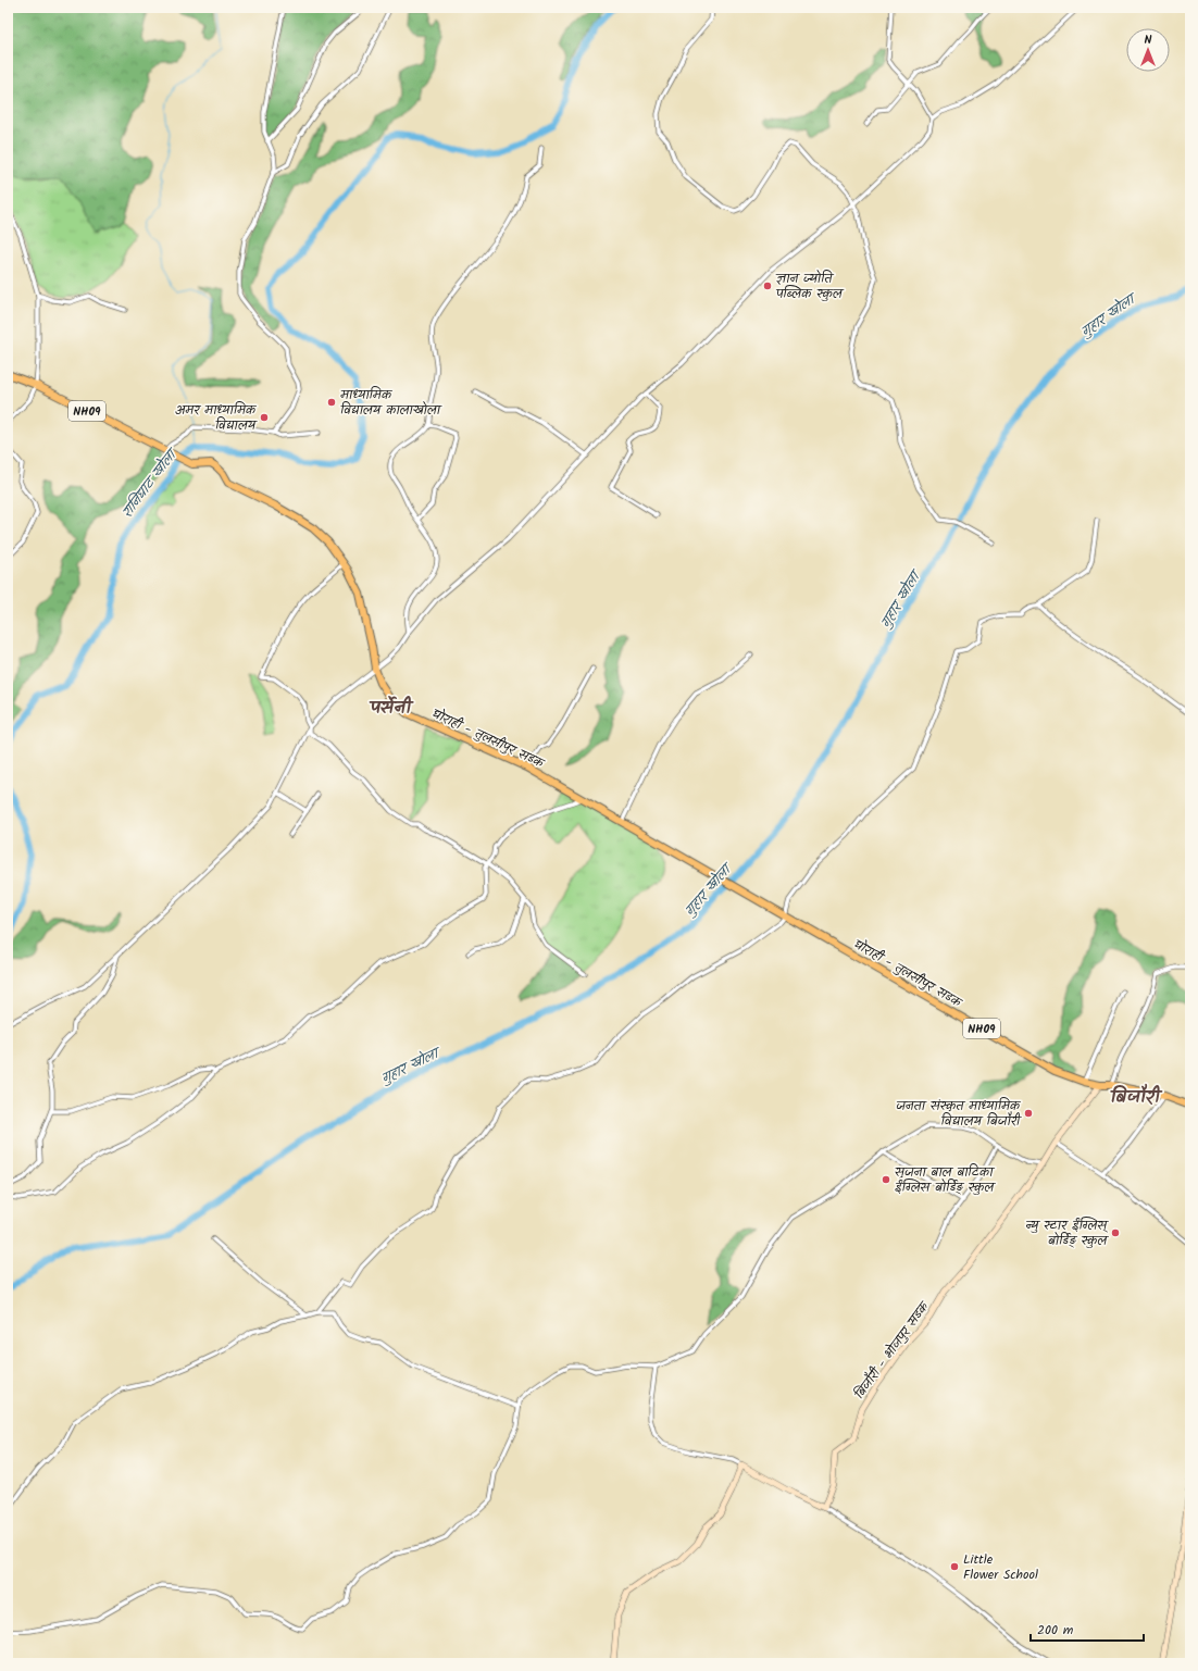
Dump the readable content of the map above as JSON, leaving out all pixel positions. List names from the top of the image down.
{
  "streets": {
    "main road": ["NH09", "घोराही - तुलसीपुर सडक"],
    "street": ["बिजौरी - भोजपुर सडक"]
  },
  "crossings": [
    ["NH09", "घोराही - तुलसीपुर सडक"],
    ["घोराही - तुलसीपुर सडक", "बिजौरी - भोजपुर सडक"]
  ],
  "districts": ["पर्सेनी", "बिजौरी"],
  "water": ["गुहार खोला", "रानिघाट खोला"],
  "places": [
    "ज्ञान ज्योति पब्लिक स्कुल",
    "माध्यामिक विद्यालय कालाखोला",
    "अमर माध्यामिक विद्यालय",
    "जनता संस्कृत माध्यामिक विद्यालय बिजौरी",
    "सृजना बाल बाटिका ईंग्लिस बोर्डिङ् स्कुल",
    "न्यु स्टार ईंग्लिस् बोर्डिङ् स्कुल",
    "Little Flower School"
  ],
  "scale_bar": "200 m",
  "north": "top"
}
